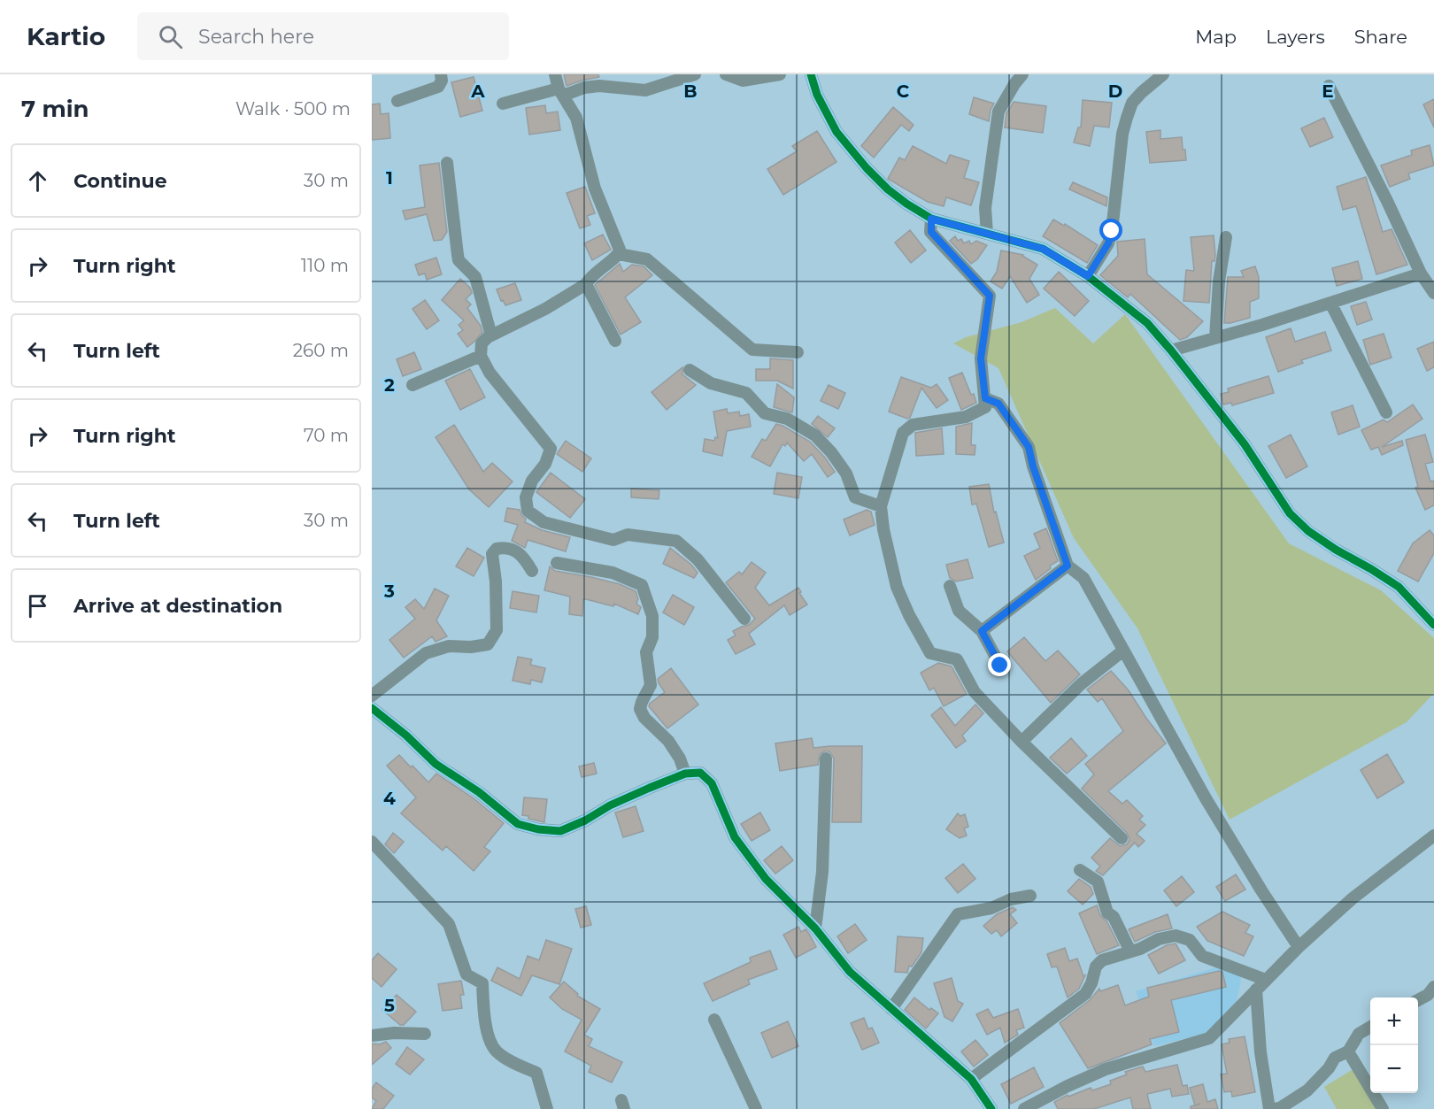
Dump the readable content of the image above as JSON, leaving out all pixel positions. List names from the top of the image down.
{
  "page": {
    "header": "Kartio",
    "search": "Search here",
    "nav": ["Map", "Layers", "Share"],
    "heading": ["7 min", "Walk · 500 m"],
    "list": [
      ["Continue", "30 m"],
      ["Turn right", "110 m"],
      ["Turn left", "260 m"],
      ["Turn right", "70 m"],
      ["Turn left", "30 m"],
      "Arrive at destination"
    ],
    "map_buttons": ["+", "−"]
  },
  "grid": {
    "columns": [
      "A",
      "B",
      "C",
      "D",
      "E"
    ],
    "rows": [
      "1",
      "2",
      "3",
      "4",
      "5"
    ]
  }
}
